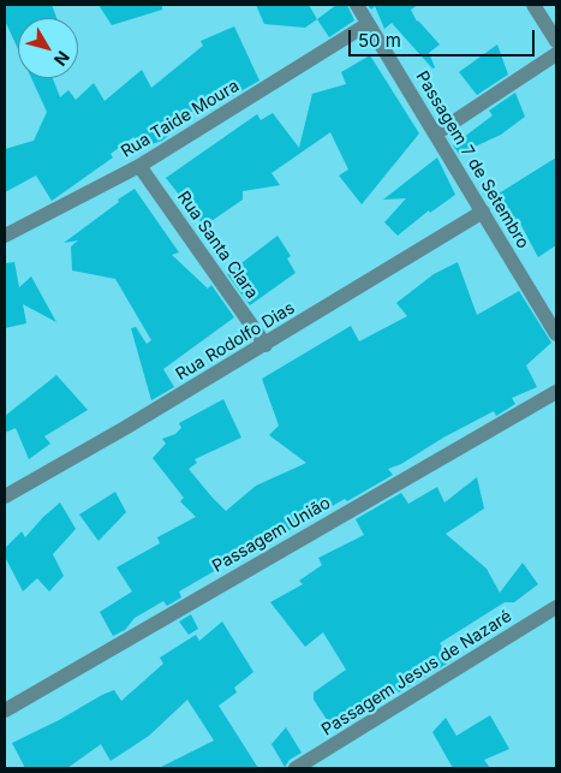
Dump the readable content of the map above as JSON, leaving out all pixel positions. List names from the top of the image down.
{
  "streets": {
    "street": [
      "Rua Taide Moura",
      "Passagem 7 de Setembro",
      "Rua Santa Clara",
      "Rua Rodolfo Dias",
      "Passagem União",
      "Passagem Jesus de Nazaré"
    ]
  },
  "crossings": [
    ["Rua Taide Moura", "Passagem 7 de Setembro"],
    ["Rua Taide Moura", "Rua Santa Clara"],
    ["Passagem 7 de Setembro", "Rua Rodolfo Dias"],
    ["Rua Santa Clara", "Rua Rodolfo Dias"]
  ],
  "scale_bar": "50 m",
  "north": "bottom right"
}
